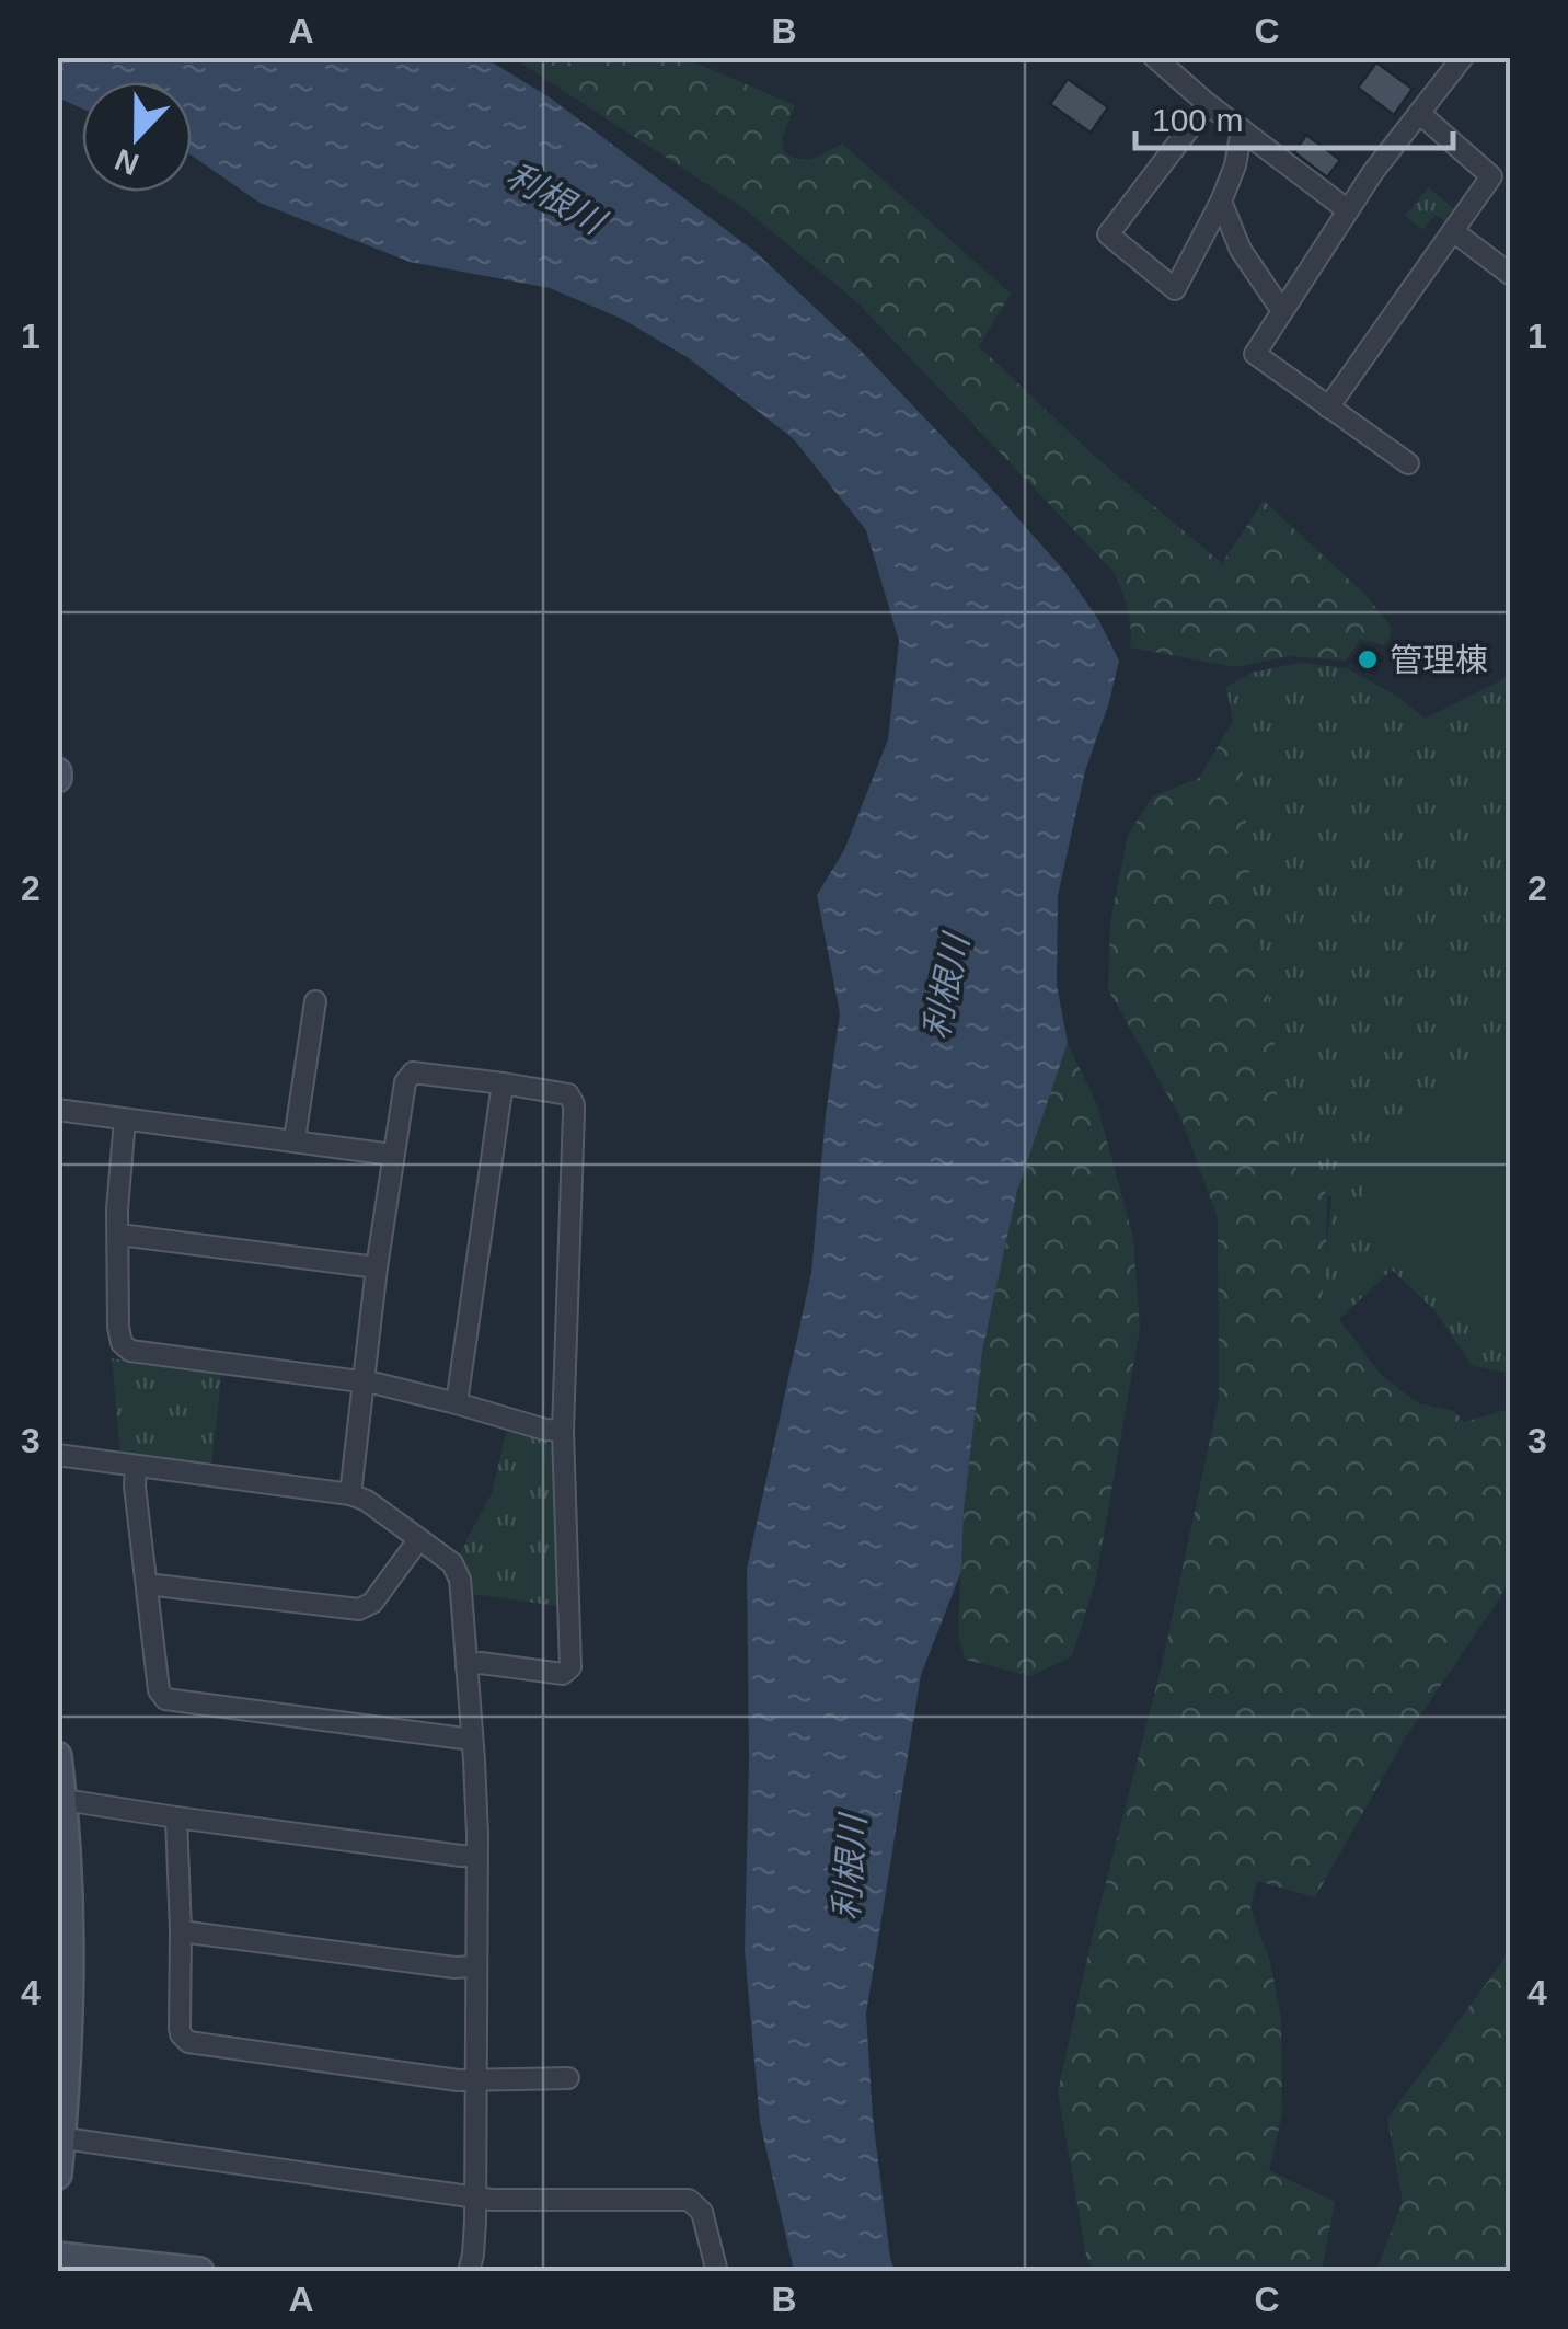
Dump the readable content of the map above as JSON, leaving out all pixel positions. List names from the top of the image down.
{
  "water": ["利根川"],
  "places": ["管理棟"],
  "scale_bar": "100 m",
  "north": "bottom",
  "grid": {
    "columns": ["A", "B", "C"],
    "rows": [
      "1",
      "2",
      "3",
      "4"
    ]
  }
}
